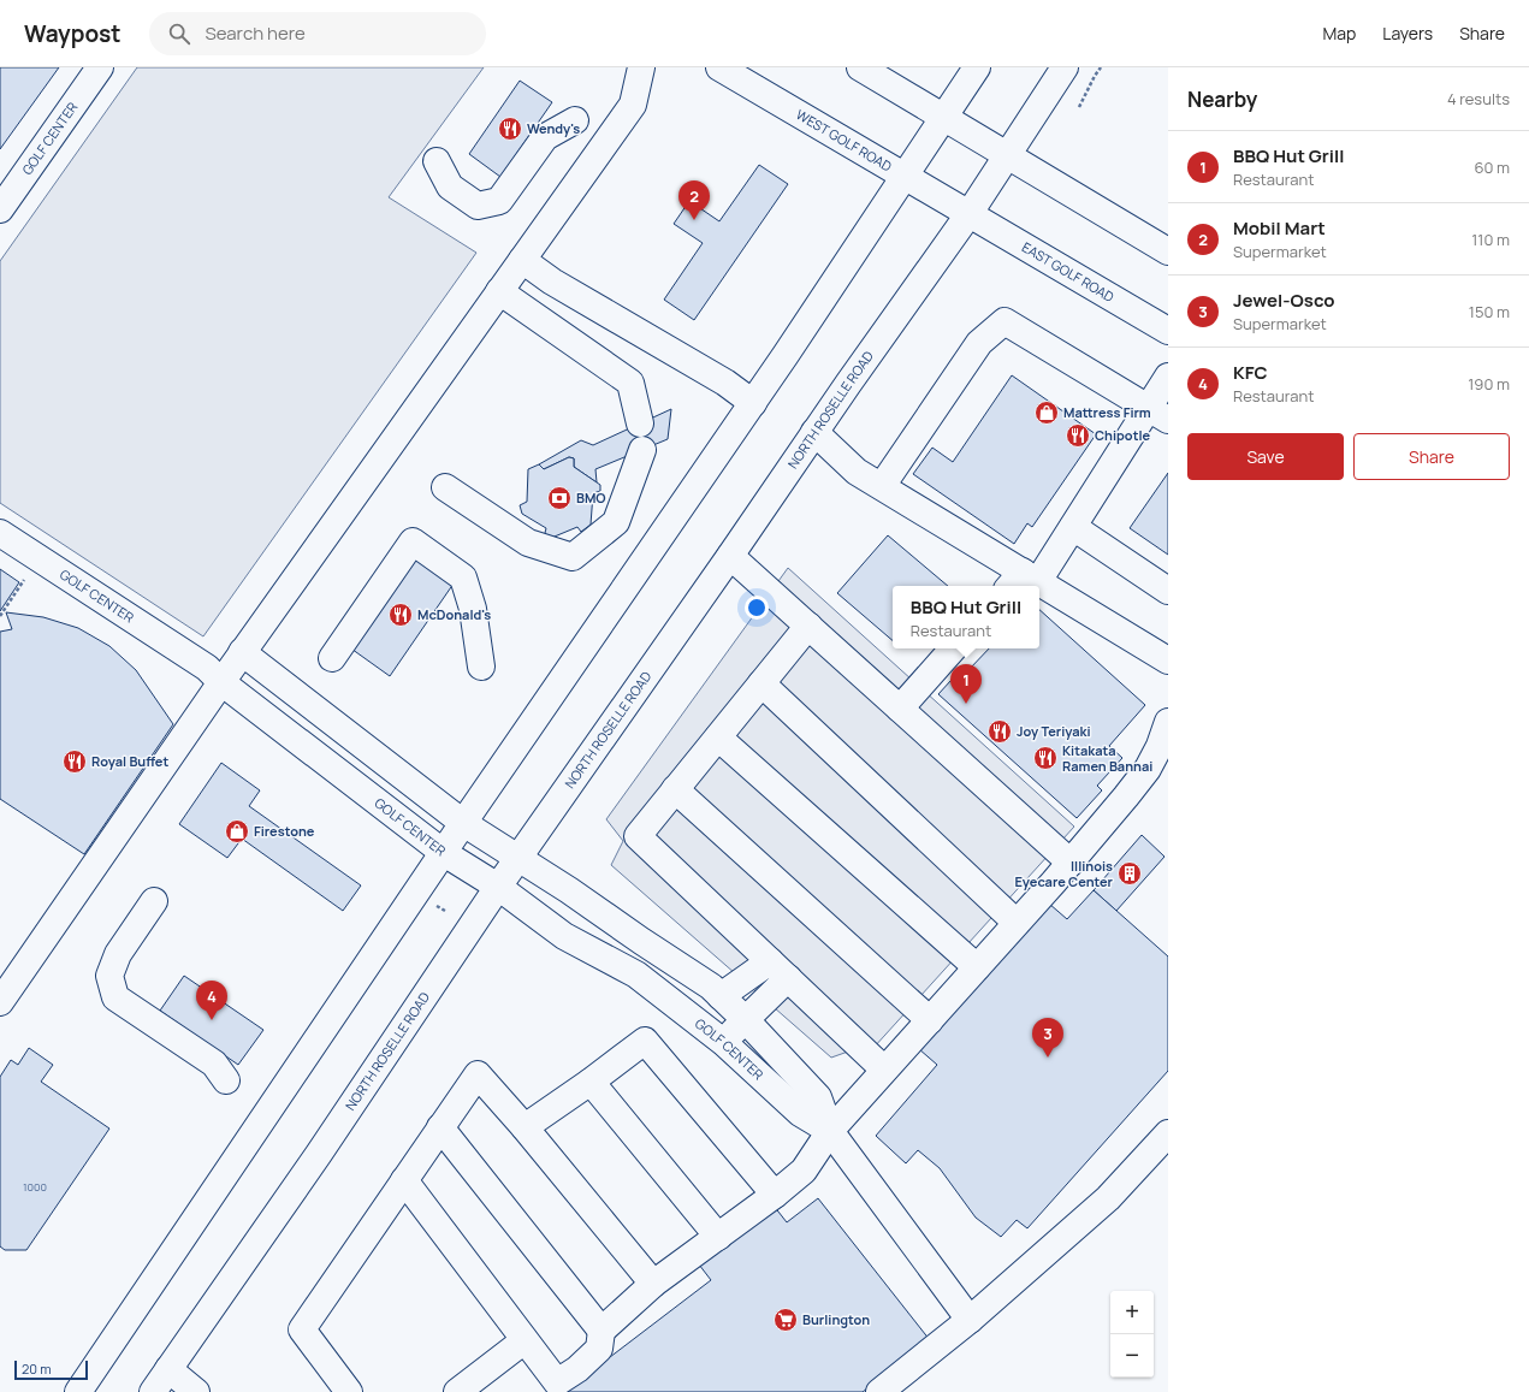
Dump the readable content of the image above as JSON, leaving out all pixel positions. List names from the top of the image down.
{
  "streets": {
    "main road": [
      "GOLF CENTER",
      "WEST GOLF ROAD",
      "EAST GOLF ROAD",
      "NORTH ROSELLE ROAD"
    ]
  },
  "crossings": [
    ["GOLF CENTER", "NORTH ROSELLE ROAD"],
    ["WEST GOLF ROAD", "EAST GOLF ROAD"],
    ["WEST GOLF ROAD", "NORTH ROSELLE ROAD"],
    ["EAST GOLF ROAD", "NORTH ROSELLE ROAD"]
  ],
  "places": {
    "restaurant": [
      "Wendy's",
      "Chipotle",
      "McDonald's",
      "Joy Teriyaki",
      "Kitakata Ramen Bannai",
      "Royal Buffet"
    ],
    "shop": ["Mattress Firm", "Firestone"],
    "bank": ["BMO"],
    "building": ["Illinois Eyecare Center"],
    "supermarket": ["Burlington"]
  },
  "house_numbers": ["1000"],
  "scale_bar": "20 m",
  "page": {
    "header": "Waypost",
    "search": "Search here",
    "nav": ["Map", "Layers", "Share"],
    "heading": ["Nearby", "4 results"],
    "list": [
      {
        "mark": "1",
        "name": "BBQ Hut Grill",
        "note": "Restaurant",
        "value": "60 m"
      },
      {
        "mark": "2",
        "name": "Mobil Mart",
        "note": "Supermarket",
        "value": "110 m"
      },
      {
        "mark": "3",
        "name": "Jewel-Osco",
        "note": "Supermarket",
        "value": "150 m"
      },
      {
        "mark": "4",
        "name": "KFC",
        "note": "Restaurant",
        "value": "190 m"
      }
    ],
    "pins": [
      "2",
      "1",
      "4",
      "3"
    ],
    "buttons": ["Save", "Share"],
    "popup": ["BBQ Hut Grill", "Restaurant"],
    "map_buttons": ["+", "−"],
    "scale": "20 m"
  }
}
